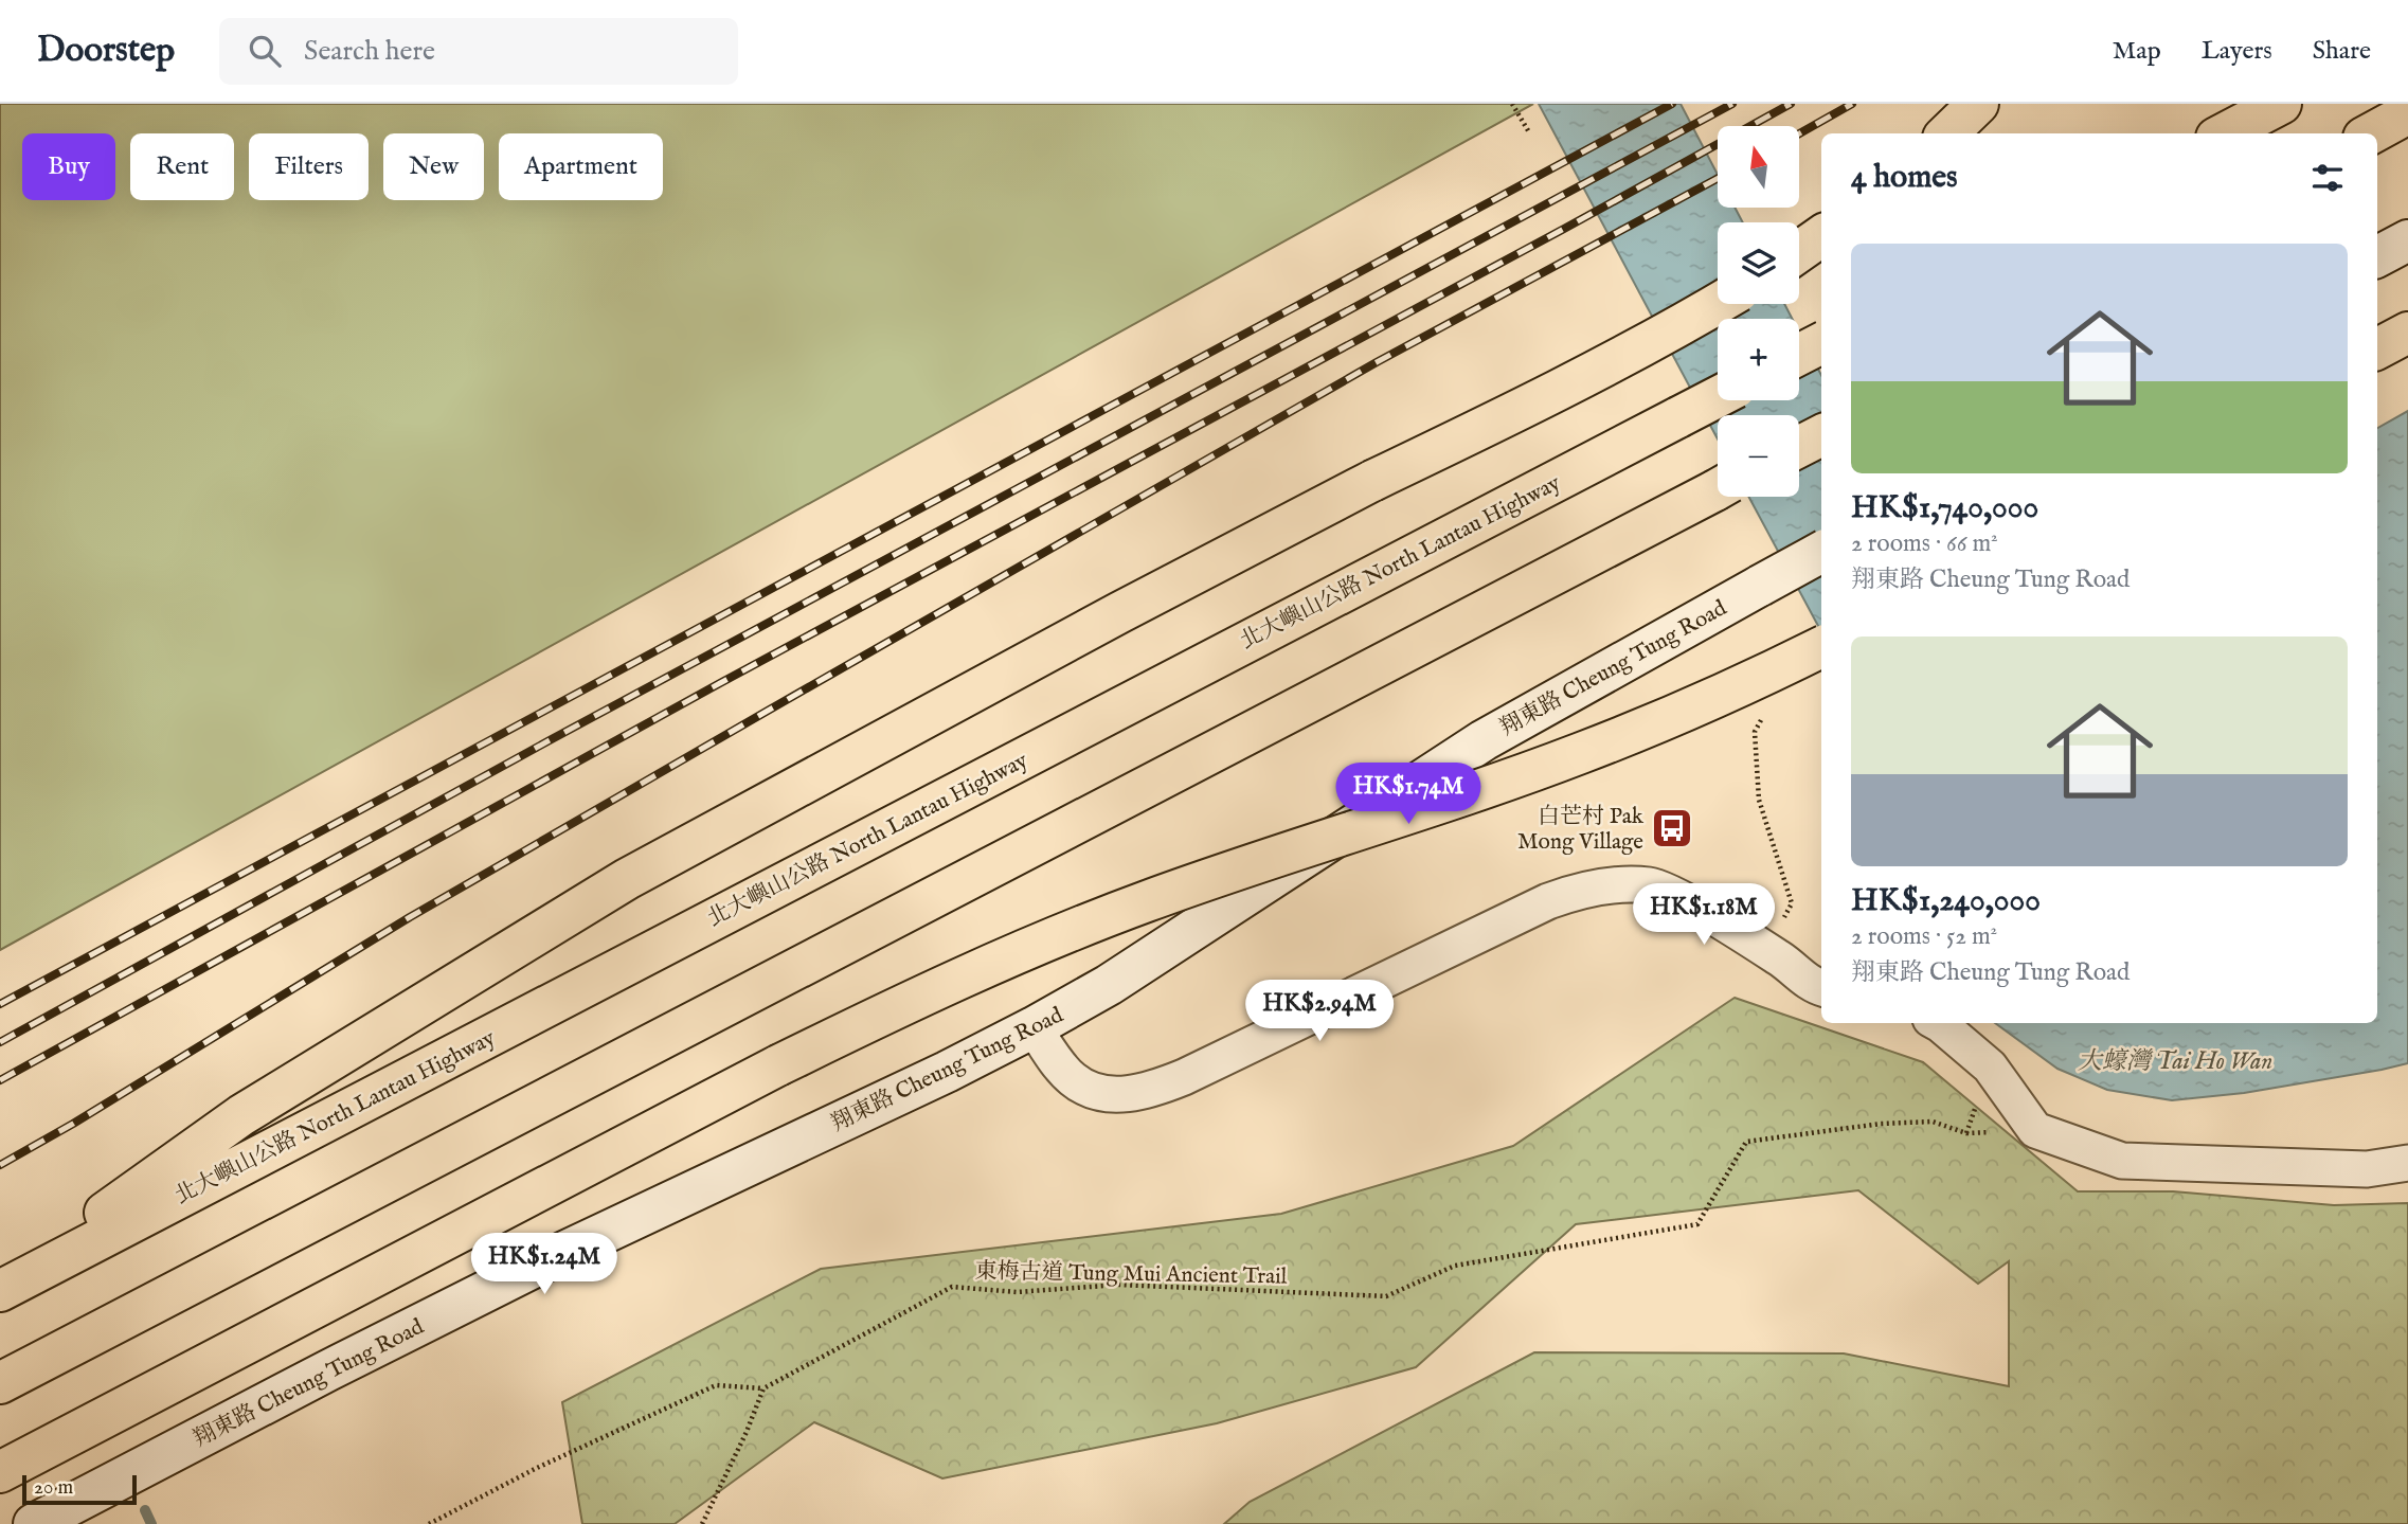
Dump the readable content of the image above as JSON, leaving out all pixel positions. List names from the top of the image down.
{
  "streets": {
    "highway": ["北大嶼山公路 North Lantau Highway"],
    "main road": ["翔東路 Cheung Tung Road"],
    "path": ["東梅古道 Tung Mui Ancient Trail"]
  },
  "water": ["大蠔灣 Tai Ho Wan"],
  "places": {
    "bus stop": ["白芒村 Pak Mong Village"]
  },
  "scale_bar": "20 m",
  "north": "top",
  "page": {
    "header": "Doorstep",
    "search": "Search here",
    "nav": ["Map", "Layers", "Share"],
    "map_buttons": ["+", "−"],
    "chip": [
      "Buy",
      "Rent",
      "Filters",
      "New",
      "Apartment"
    ],
    "heading": "4 homes",
    "list": [
      {
        "name": "HK$1,740,000",
        "note": "2 rooms · 66 m² · 翔東路 Cheung Tung Road"
      },
      {
        "name": "HK$1,240,000",
        "note": "2 rooms · 52 m² · 翔東路 Cheung Tung Road"
      }
    ],
    "price": [
      "HK$1.74M",
      "HK$1.18M",
      "HK$2.94M",
      "HK$1.24M"
    ],
    "scale": "20 m"
  }
}
